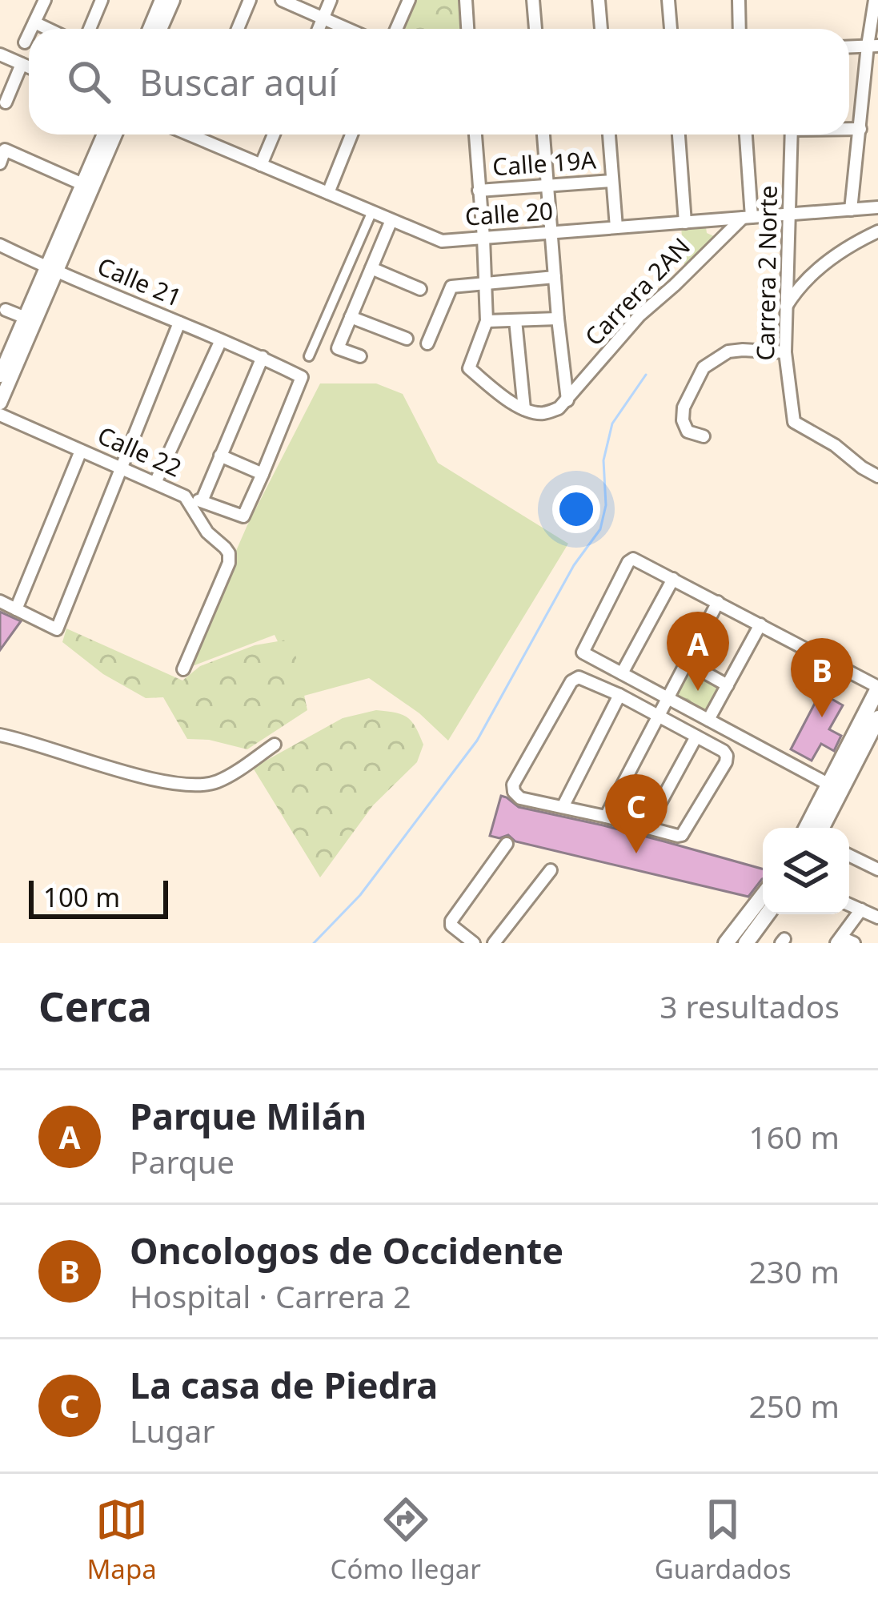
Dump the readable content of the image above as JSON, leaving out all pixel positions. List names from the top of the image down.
{
  "streets": {
    "street": [
      "Calle 19A",
      "Calle 20",
      "Carrera 2 Norte",
      "Calle 21",
      "Carrera 2AN",
      "Calle 22"
    ]
  },
  "crossings": [
    ["Calle 20", "Carrera 2 Norte"],
    ["Calle 20", "Carrera 2AN"]
  ],
  "scale_bar": "100 m",
  "page": {
    "search": "Buscar aquí",
    "pins": ["A", "B", "C"],
    "scale": "100 m",
    "heading": ["Cerca", "3 resultados"],
    "list": [
      {
        "mark": "A",
        "name": "Parque Milán",
        "note": "Parque",
        "value": "160 m"
      },
      {
        "mark": "B",
        "name": "Oncologos de Occidente",
        "note": "Hospital · Carrera 2",
        "value": "230 m"
      },
      {
        "mark": "C",
        "name": "La casa de Piedra",
        "note": "Lugar",
        "value": "250 m"
      }
    ],
    "nav": ["Mapa", "Cómo llegar", "Guardados"]
  }
}
